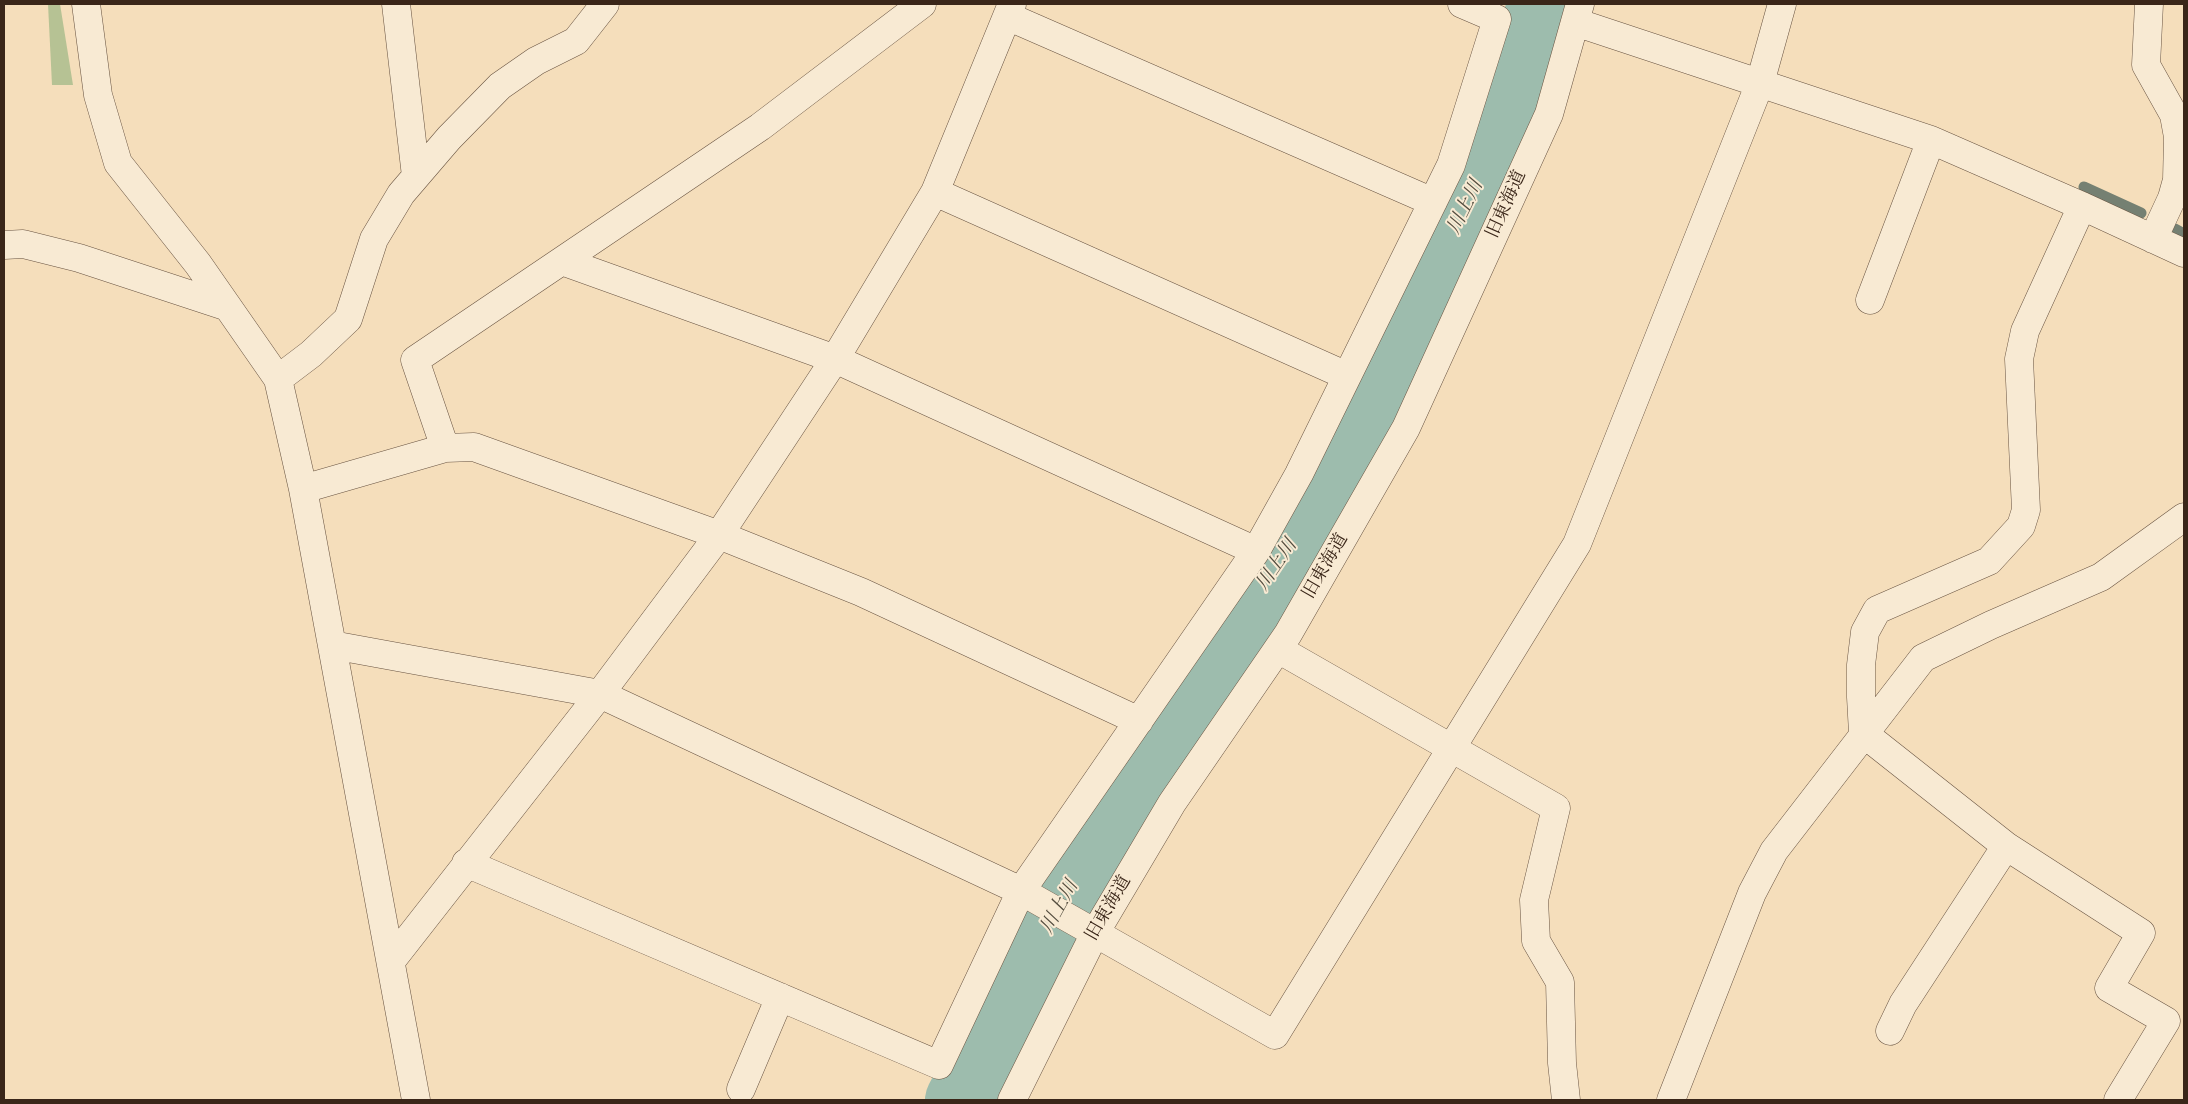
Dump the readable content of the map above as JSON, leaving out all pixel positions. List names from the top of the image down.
{
  "streets": {
    "street": ["旧東海道"]
  },
  "water": ["川上川"]
}
